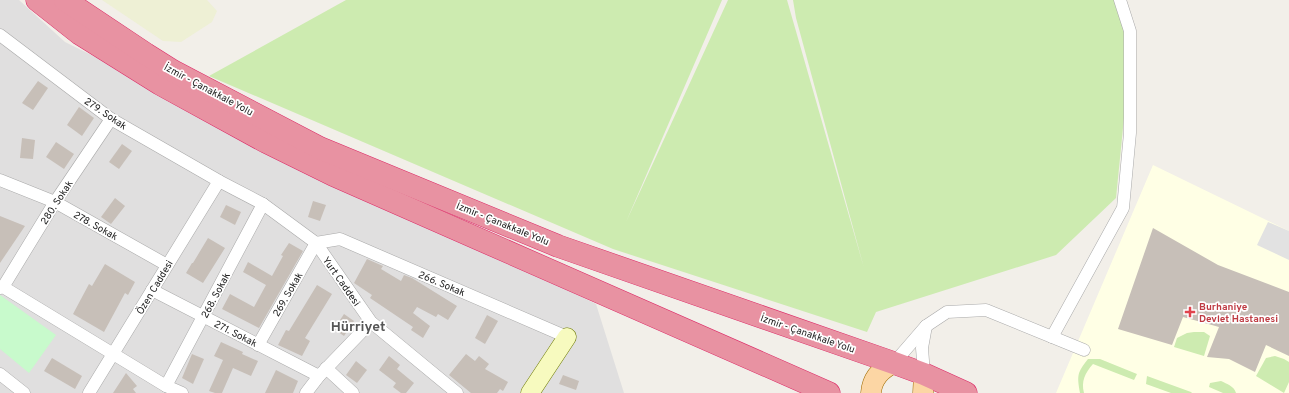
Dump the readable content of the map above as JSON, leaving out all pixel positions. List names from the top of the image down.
{
  "streets": {
    "highway": ["İzmir - Çanakkale Yolu"],
    "street": [
      "279. Sokak",
      "280. Sokak",
      "278. Sokak",
      "Yurt Caddesi",
      "266. Sokak",
      "Özen Caddesi",
      "269. Sokak",
      "268. Sokak",
      "271. Sokak"
    ]
  },
  "crossings": [
    ["279. Sokak", "280. Sokak"],
    ["279. Sokak", "Yurt Caddesi"],
    ["279. Sokak", "Özen Caddesi"],
    ["280. Sokak", "278. Sokak"],
    ["278. Sokak", "Özen Caddesi"],
    ["Yurt Caddesi", "266. Sokak"],
    ["Yurt Caddesi", "Özen Caddesi"],
    ["Yurt Caddesi", "269. Sokak"],
    ["Yurt Caddesi", "268. Sokak"],
    ["266. Sokak", "269. Sokak"],
    ["Özen Caddesi", "271. Sokak"],
    ["269. Sokak", "271. Sokak"],
    ["268. Sokak", "271. Sokak"]
  ],
  "districts": ["Hürriyet"],
  "places": {
    "health": ["Burhaniye Devlet Hastanesi"]
  }
}
